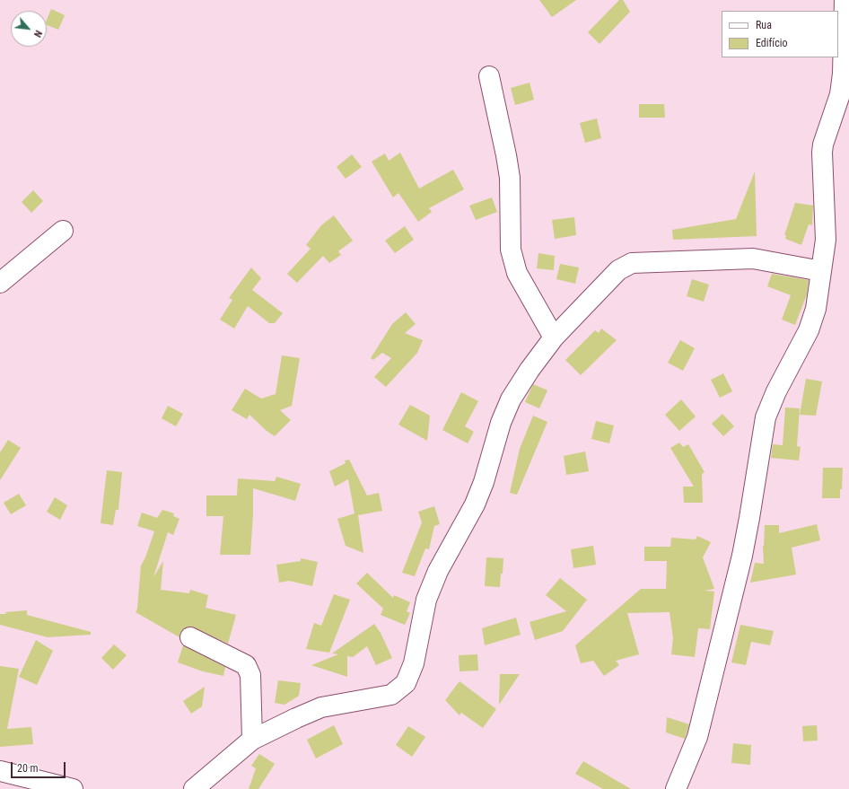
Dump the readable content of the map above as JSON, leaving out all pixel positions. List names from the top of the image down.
{
  "legend": ["Rua", "Edifício"],
  "scale_bar": "20 m",
  "north": "bottom right"
}
